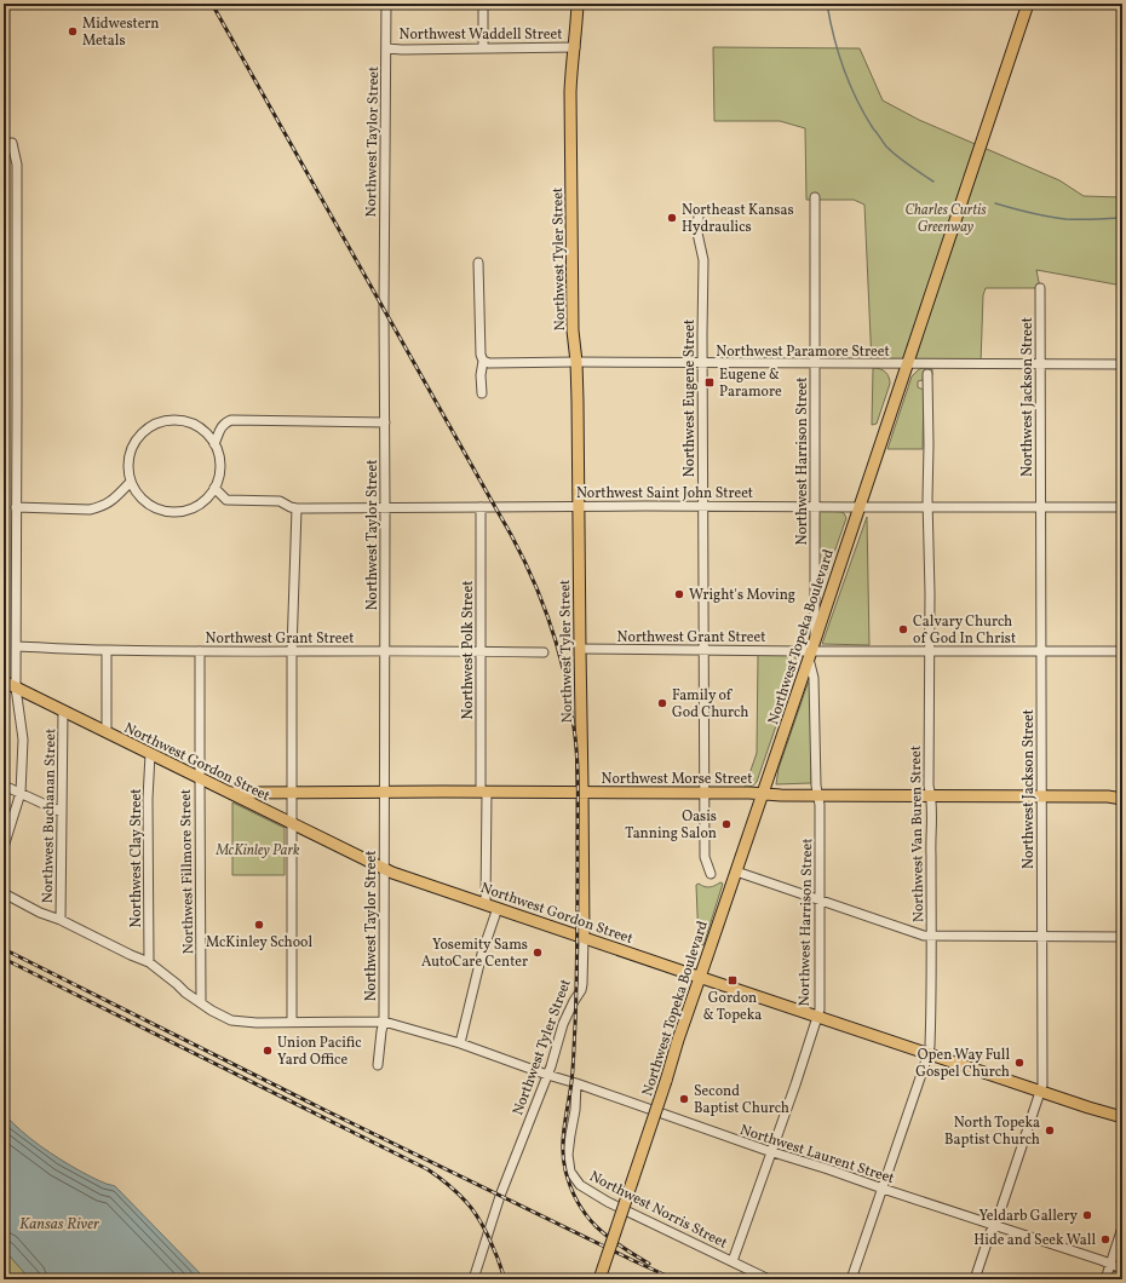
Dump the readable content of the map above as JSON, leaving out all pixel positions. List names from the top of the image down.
{
  "streets": {
    "main road": [
      "Northwest Tyler Street",
      "Northwest Topeka Boulevard",
      "Northwest Gordon Street",
      "Northwest Morse Street"
    ],
    "street": [
      "Northwest Waddell Street",
      "Northwest Taylor Street",
      "Northwest Paramore Street",
      "Northwest Jackson Street",
      "Northwest Eugene Street",
      "Northwest Harrison Street",
      "Northwest Saint John Street",
      "Northwest Grant Street",
      "Northwest Polk Street",
      "Northwest Buchanan Street",
      "Northwest Van Buren Street",
      "Northwest Clay Street",
      "Northwest Fillmore Street",
      "Northwest Laurent Street",
      "Northwest Norris Street"
    ]
  },
  "crossings": [
    ["Northwest Waddell Street", "Northwest Taylor Street"],
    ["Northwest Waddell Street", "Northwest Tyler Street"],
    ["Northwest Taylor Street", "Northwest Saint John Street"],
    ["Northwest Taylor Street", "Northwest Grant Street"],
    ["Northwest Taylor Street", "Northwest Gordon Street"],
    ["Northwest Taylor Street", "Northwest Morse Street"],
    ["Northwest Taylor Street", "Northwest Laurent Street"],
    ["Northwest Tyler Street", "Northwest Paramore Street"],
    ["Northwest Tyler Street", "Northwest Saint John Street"],
    ["Northwest Tyler Street", "Northwest Grant Street"],
    ["Northwest Tyler Street", "Northwest Gordon Street"],
    ["Northwest Tyler Street", "Northwest Morse Street"],
    ["Northwest Tyler Street", "Northwest Laurent Street"],
    ["Northwest Paramore Street", "Northwest Jackson Street"],
    ["Northwest Paramore Street", "Northwest Eugene Street"],
    ["Northwest Paramore Street", "Northwest Harrison Street"],
    ["Northwest Paramore Street", "Northwest Topeka Boulevard"],
    ["Northwest Jackson Street", "Northwest Saint John Street"],
    ["Northwest Jackson Street", "Northwest Grant Street"],
    ["Northwest Jackson Street", "Northwest Gordon Street"],
    ["Northwest Jackson Street", "Northwest Morse Street"],
    ["Northwest Jackson Street", "Northwest Laurent Street"],
    ["Northwest Eugene Street", "Northwest Saint John Street"],
    ["Northwest Eugene Street", "Northwest Grant Street"],
    ["Northwest Eugene Street", "Northwest Morse Street"],
    ["Northwest Harrison Street", "Northwest Saint John Street"],
    ["Northwest Harrison Street", "Northwest Grant Street"],
    ["Northwest Harrison Street", "Northwest Topeka Boulevard"],
    ["Northwest Harrison Street", "Northwest Gordon Street"],
    ["Northwest Harrison Street", "Northwest Morse Street"],
    ["Northwest Harrison Street", "Northwest Laurent Street"],
    ["Northwest Harrison Street", "Northwest Norris Street"],
    ["Northwest Saint John Street", "Northwest Topeka Boulevard"],
    ["Northwest Saint John Street", "Northwest Polk Street"],
    ["Northwest Saint John Street", "Northwest Van Buren Street"],
    ["Northwest Grant Street", "Northwest Topeka Boulevard"],
    ["Northwest Grant Street", "Northwest Polk Street"],
    ["Northwest Grant Street", "Northwest Van Buren Street"],
    ["Northwest Grant Street", "Northwest Fillmore Street"],
    ["Northwest Topeka Boulevard", "Northwest Gordon Street"],
    ["Northwest Topeka Boulevard", "Northwest Morse Street"],
    ["Northwest Polk Street", "Northwest Gordon Street"],
    ["Northwest Polk Street", "Northwest Morse Street"],
    ["Northwest Gordon Street", "Northwest Morse Street"],
    ["Northwest Gordon Street", "Northwest Buchanan Street"],
    ["Northwest Gordon Street", "Northwest Van Buren Street"],
    ["Northwest Gordon Street", "Northwest Clay Street"],
    ["Northwest Gordon Street", "Northwest Fillmore Street"],
    ["Northwest Morse Street", "Northwest Van Buren Street"],
    ["Northwest Van Buren Street", "Northwest Laurent Street"],
    ["Northwest Laurent Street", "Northwest Norris Street"]
  ],
  "water": ["Kansas River"],
  "parks": ["Charles Curtis Greenway", "McKinley Park"],
  "places": {
    "other": [
      "Midwestern Metals",
      "Northeast Kansas Hydraulics",
      "Wright's Moving",
      "Calvary Church of God In Christ",
      "Family of God Church",
      "Oasis Tanning Salon",
      "McKinley School",
      "Yosemity Sams AutoCare Center",
      "Union Pacific Yard Office",
      "Open Way Full Gospel Church",
      "Second Baptist Church",
      "North Topeka Baptist Church",
      "Yeldarb Gallery",
      "Hide and Seek Wall"
    ],
    "transit": ["Eugene & Paramore", "Gordon & Topeka"]
  }
}
